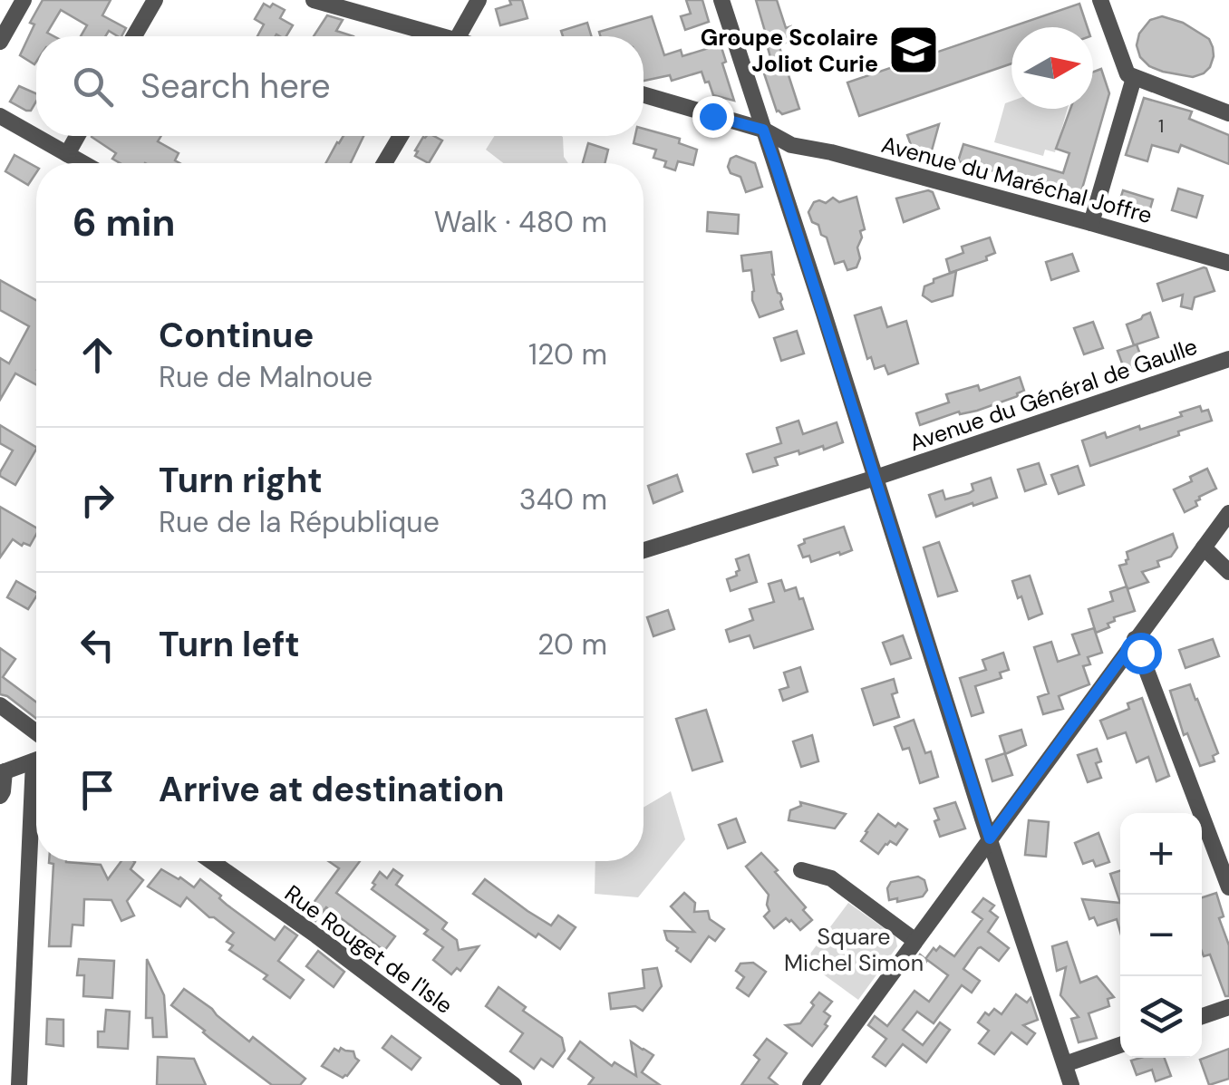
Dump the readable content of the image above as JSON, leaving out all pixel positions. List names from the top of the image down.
{
  "streets": {
    "street": ["Avenue du Maréchal Joffre", "Avenue du Général de Gaulle", "Rue Rouget de l'Isle"]
  },
  "parks": ["Square Michel Simon"],
  "places": {
    "school or university": ["Groupe Scolaire Joliot Curie"]
  },
  "house_numbers": ["1"],
  "north": "right",
  "page": {
    "search": "Search here",
    "heading": ["6 min", "Walk · 480 m"],
    "list": [
      ["Continue", "Rue de Malnoue", "120 m"],
      ["Turn right", "Rue de la République", "340 m"],
      ["Turn left", "20 m"],
      "Arrive at destination"
    ],
    "map_buttons": ["+", "−"]
  }
}
